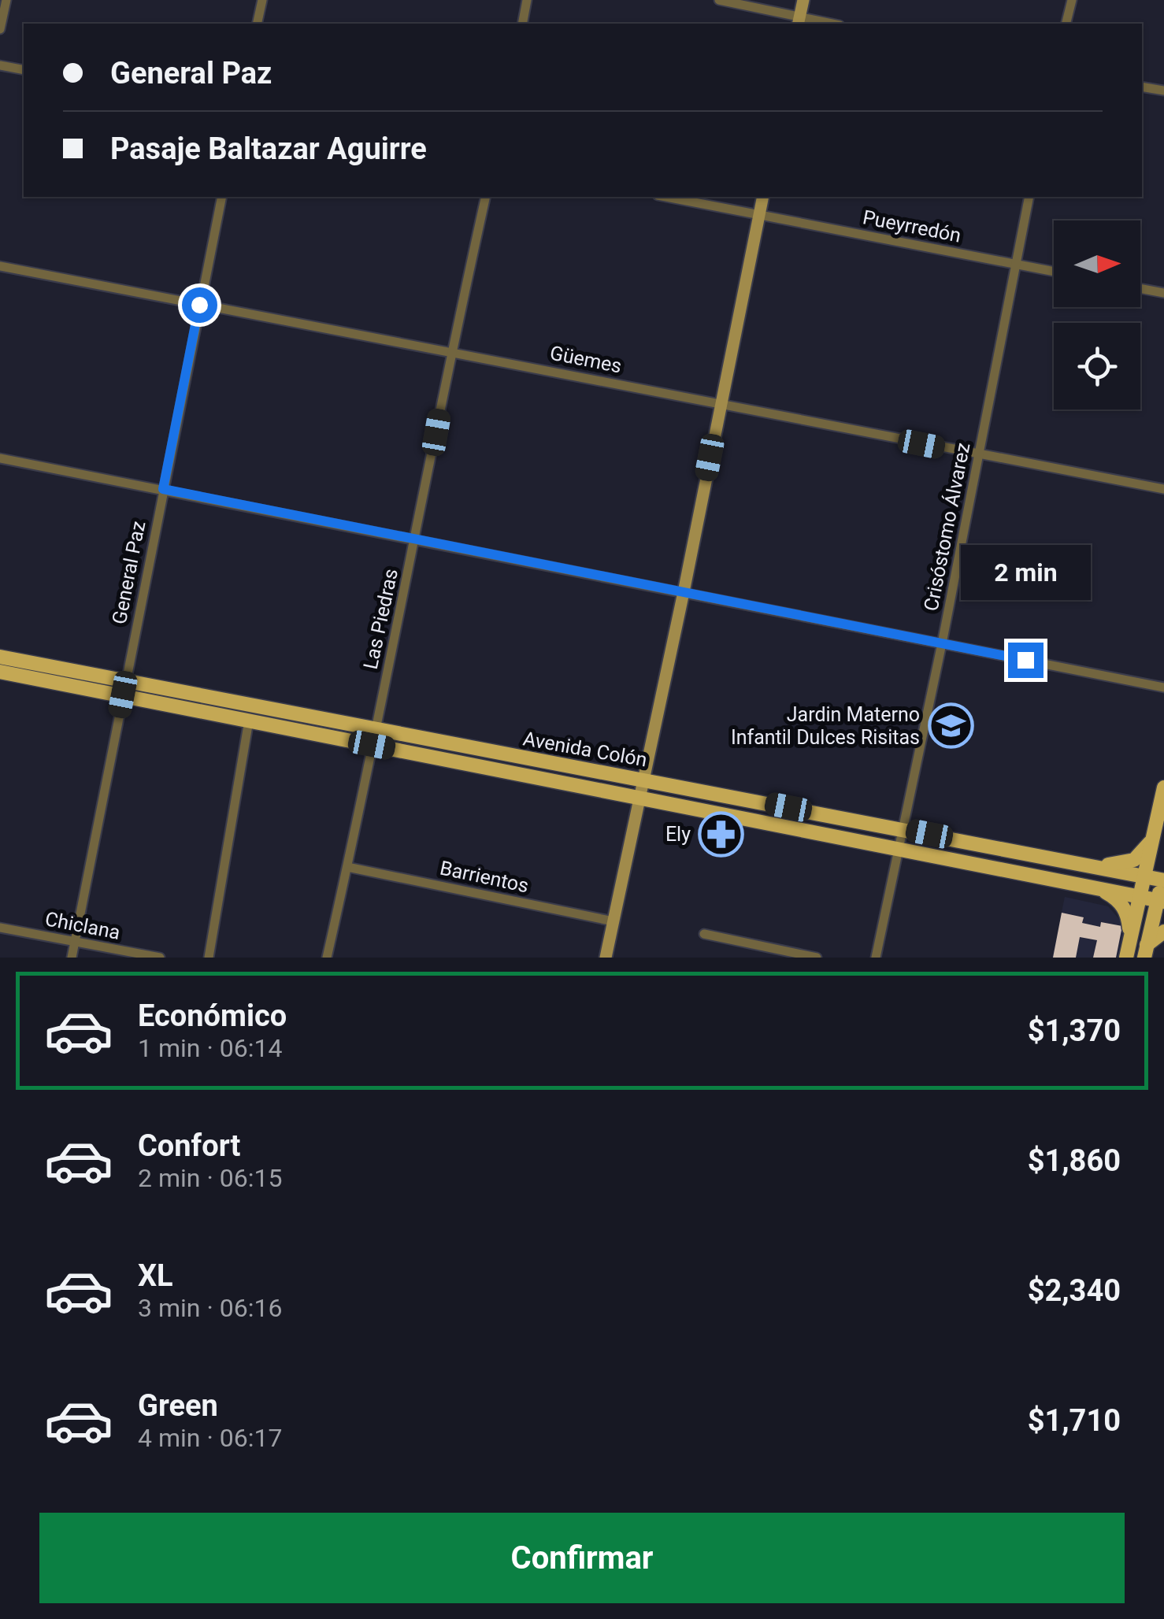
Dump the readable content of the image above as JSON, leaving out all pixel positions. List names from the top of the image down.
{
  "streets": {
    "main road": ["Avenida Colón"],
    "street": [
      "Pueyrredón",
      "Güemes",
      "Crisóstomo Álvarez",
      "General Paz",
      "Las Piedras",
      "Barrientos",
      "Chiclana"
    ]
  },
  "crossings": [
    ["Pueyrredón", "Crisóstomo Álvarez"],
    ["Güemes", "Crisóstomo Álvarez"],
    ["Güemes", "General Paz"],
    ["Güemes", "Las Piedras"],
    ["Crisóstomo Álvarez", "Avenida Colón"],
    ["General Paz", "Avenida Colón"],
    ["General Paz", "Chiclana"],
    ["Las Piedras", "Avenida Colón"],
    ["Las Piedras", "Barrientos"]
  ],
  "places": {
    "school or university": ["Jardin Materno Infantil Dulces Risitas"],
    "pharmacy": ["Ely"]
  },
  "north": "right",
  "page": {
    "banner": ["General Paz", "Pasaje Baltazar Aguirre"],
    "bubble": "2 min",
    "list": [
      {
        "name": "Económico",
        "note": "1 min · 06:14",
        "value": "$1,370"
      },
      {
        "name": "Confort",
        "note": "2 min · 06:15",
        "value": "$1,860"
      },
      {
        "name": "XL",
        "note": "3 min · 06:16",
        "value": "$2,340"
      },
      {
        "name": "Green",
        "note": "4 min · 06:17",
        "value": "$1,710"
      }
    ],
    "buttons": "Confirmar"
  }
}
